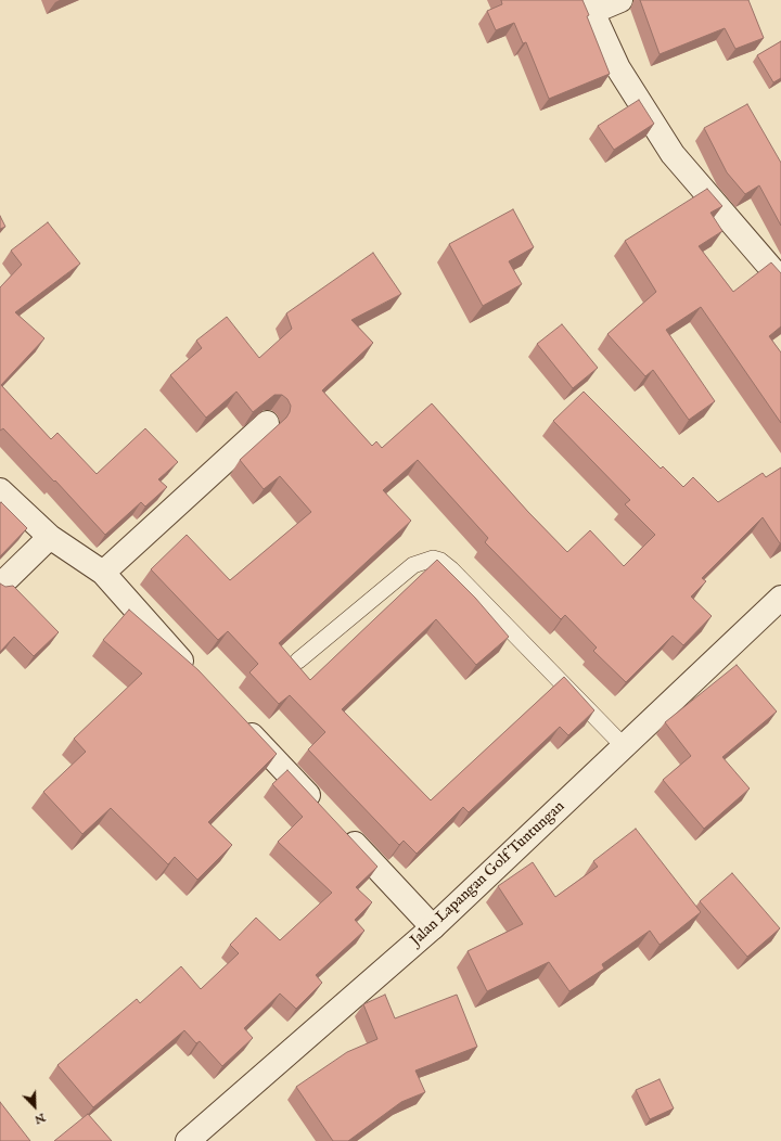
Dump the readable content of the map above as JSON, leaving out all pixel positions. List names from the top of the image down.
{
  "streets": {
    "street": ["Jalan Lapangan Golf Tuntungan"]
  },
  "north": "bottom right"
}
